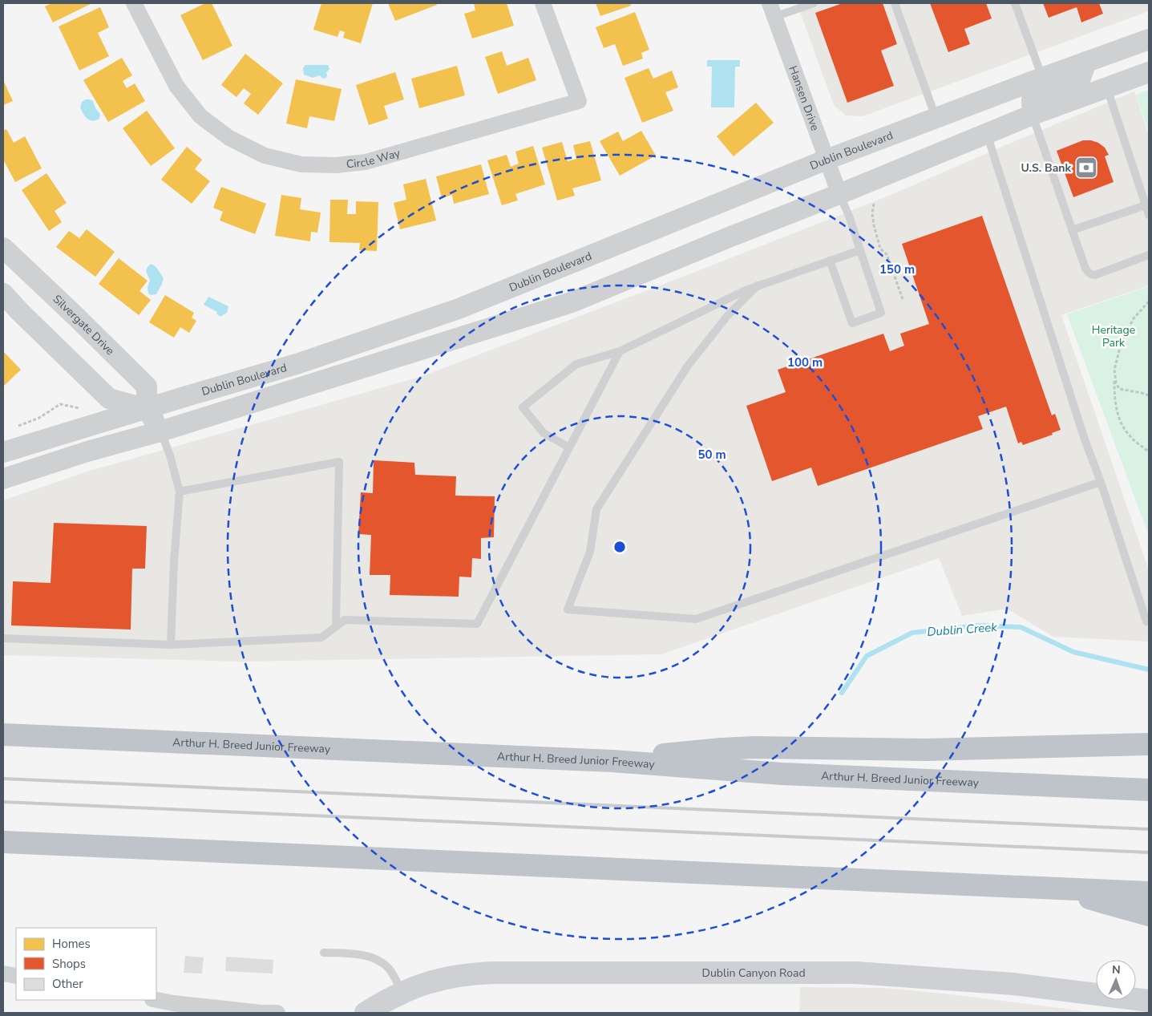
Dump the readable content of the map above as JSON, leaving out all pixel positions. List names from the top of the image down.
{
  "streets": {
    "highway": ["Arthur H. Breed Junior Freeway"],
    "main road": ["Dublin Canyon Road"],
    "street": [
      "Hansen Drive",
      "Dublin Boulevard",
      "Circle Way",
      "Silvergate Drive"
    ]
  },
  "crossings": [
    ["Hansen Drive", "Dublin Boulevard"],
    ["Dublin Boulevard", "Silvergate Drive"]
  ],
  "water": ["Dublin Creek"],
  "parks": ["Heritage Park"],
  "places": {
    "bank": ["U.S. Bank"]
  },
  "legend": ["Homes", "Shops", "Other"],
  "north": "top",
  "rings": ["150 m", "100 m", "50 m"]
}
